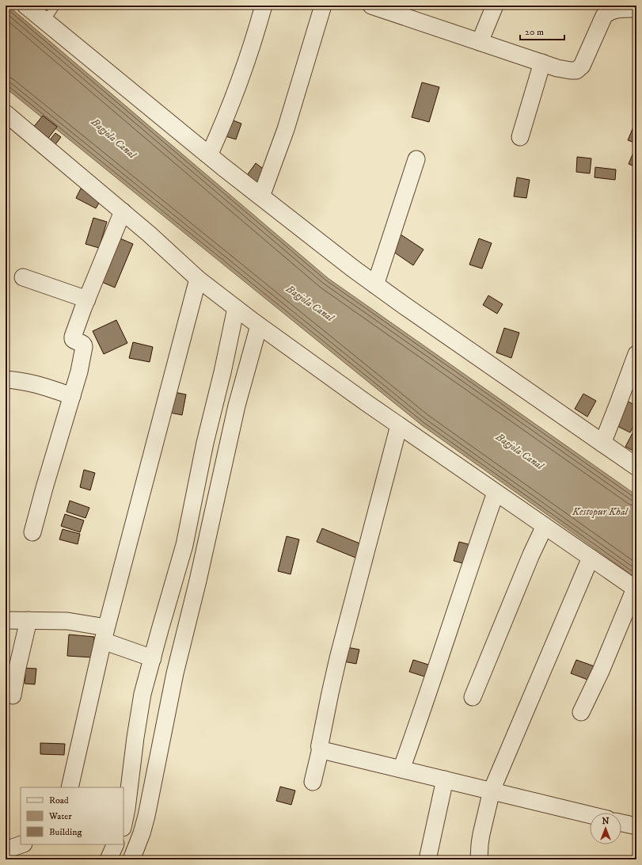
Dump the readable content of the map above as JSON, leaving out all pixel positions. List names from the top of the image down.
{
  "water": ["Bagjola Canal", "Kestopur Khal"],
  "legend": ["Road", "Water", "Building"],
  "scale_bar": "20 m",
  "north": "top"
}
